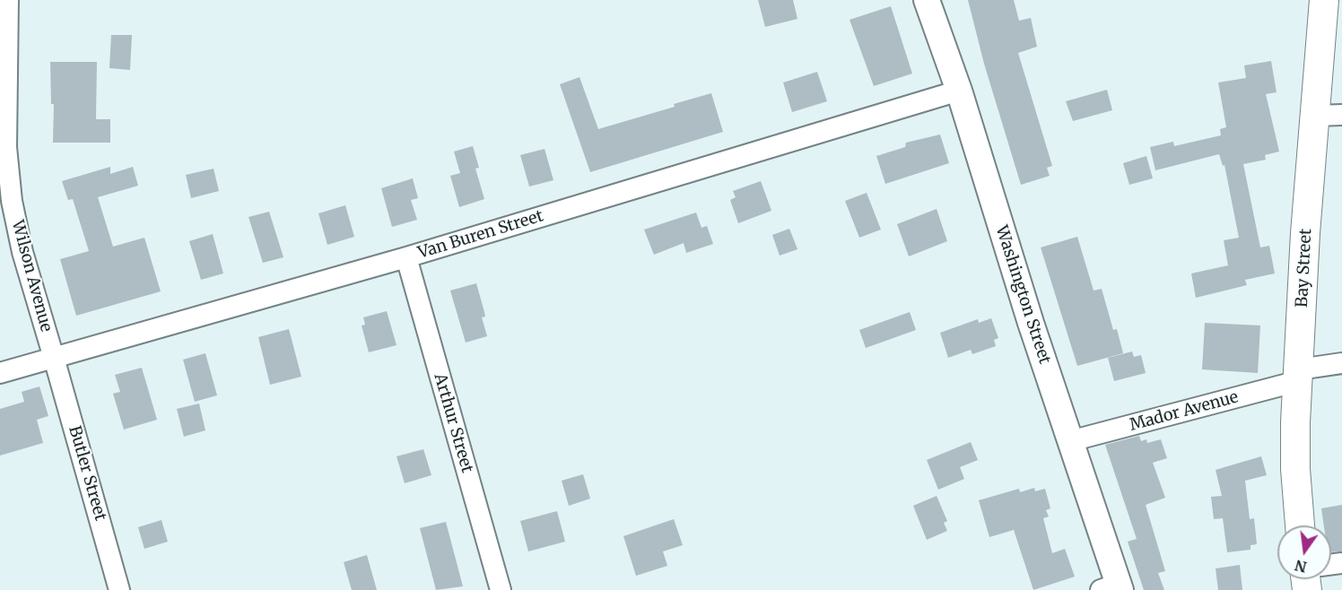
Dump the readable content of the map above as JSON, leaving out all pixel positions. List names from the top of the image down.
{
  "streets": {
    "main road": ["Bay Street"],
    "street": [
      "Van Buren Street",
      "Wilson Avenue",
      "Washington Street",
      "Mador Avenue",
      "Arthur Street",
      "Butler Street"
    ]
  },
  "crossings": [
    ["Van Buren Street", "Wilson Avenue"],
    ["Van Buren Street", "Washington Street"],
    ["Van Buren Street", "Arthur Street"],
    ["Van Buren Street", "Butler Street"],
    ["Bay Street", "Mador Avenue"],
    ["Wilson Avenue", "Butler Street"],
    ["Washington Street", "Mador Avenue"]
  ],
  "north": "bottom"
}
